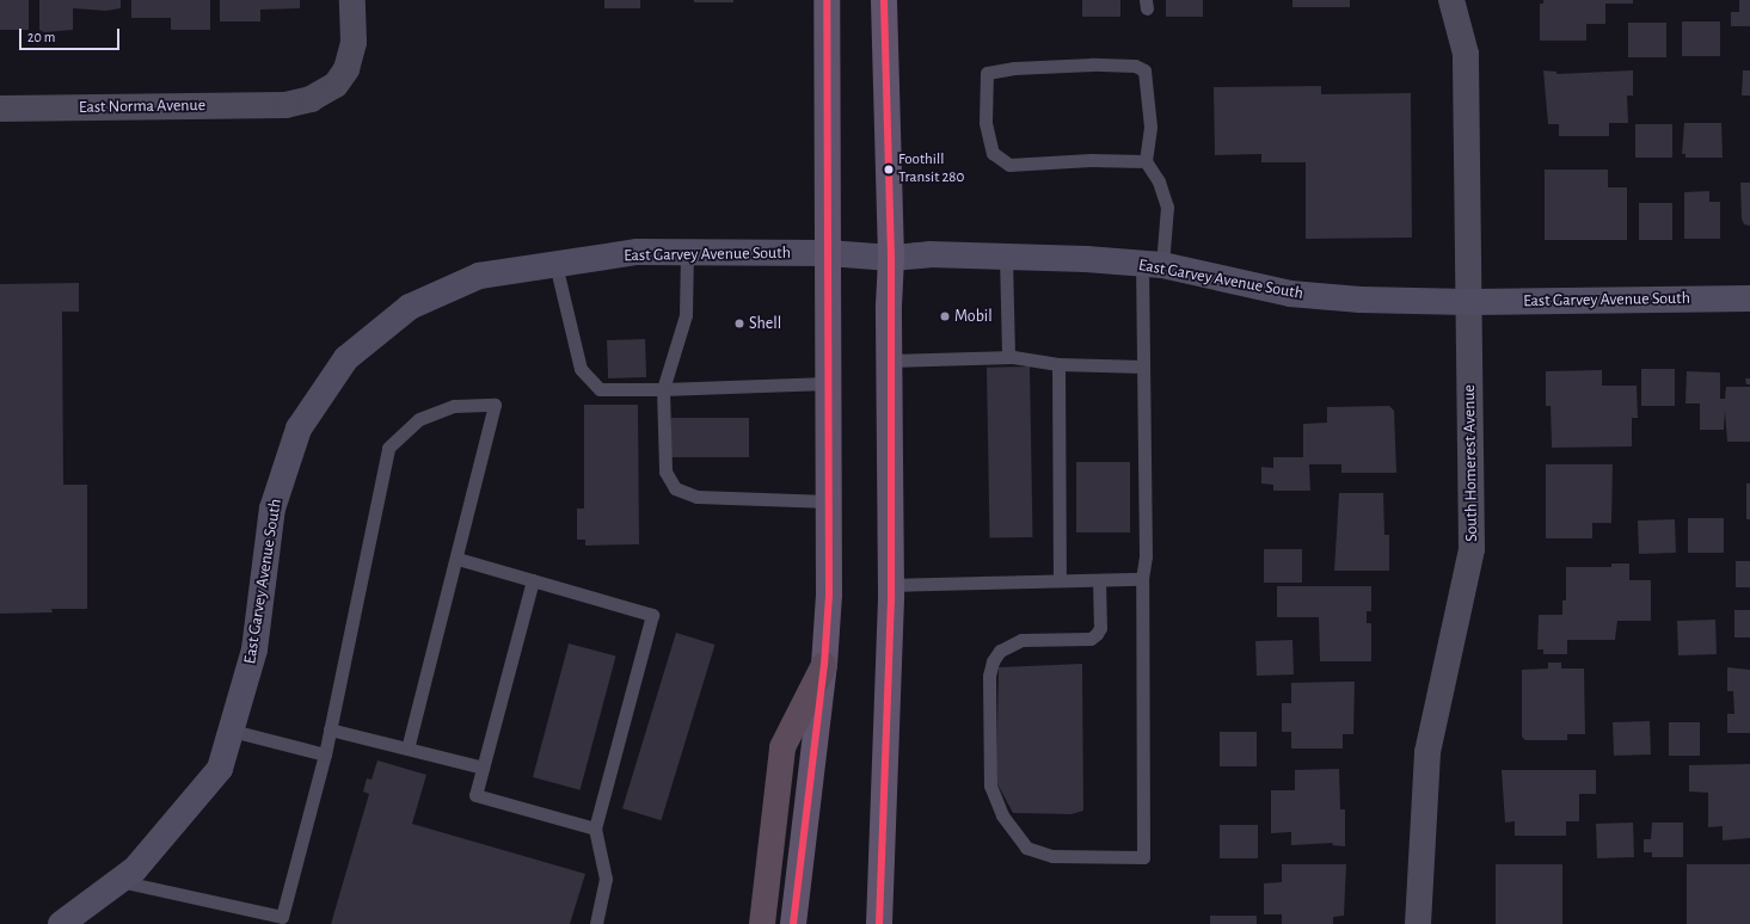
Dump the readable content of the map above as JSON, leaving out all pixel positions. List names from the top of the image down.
{
  "streets": {
    "street": ["East Norma Avenue", "East Garvey Avenue South", "South Homerest Avenue"]
  },
  "crossings": [
    ["East Garvey Avenue South", "South Homerest Avenue"]
  ],
  "places": ["Foothill Transit 280", "Mobil", "Shell"],
  "lines": ["transit line 280"],
  "scale_bar": "20 m"
}
